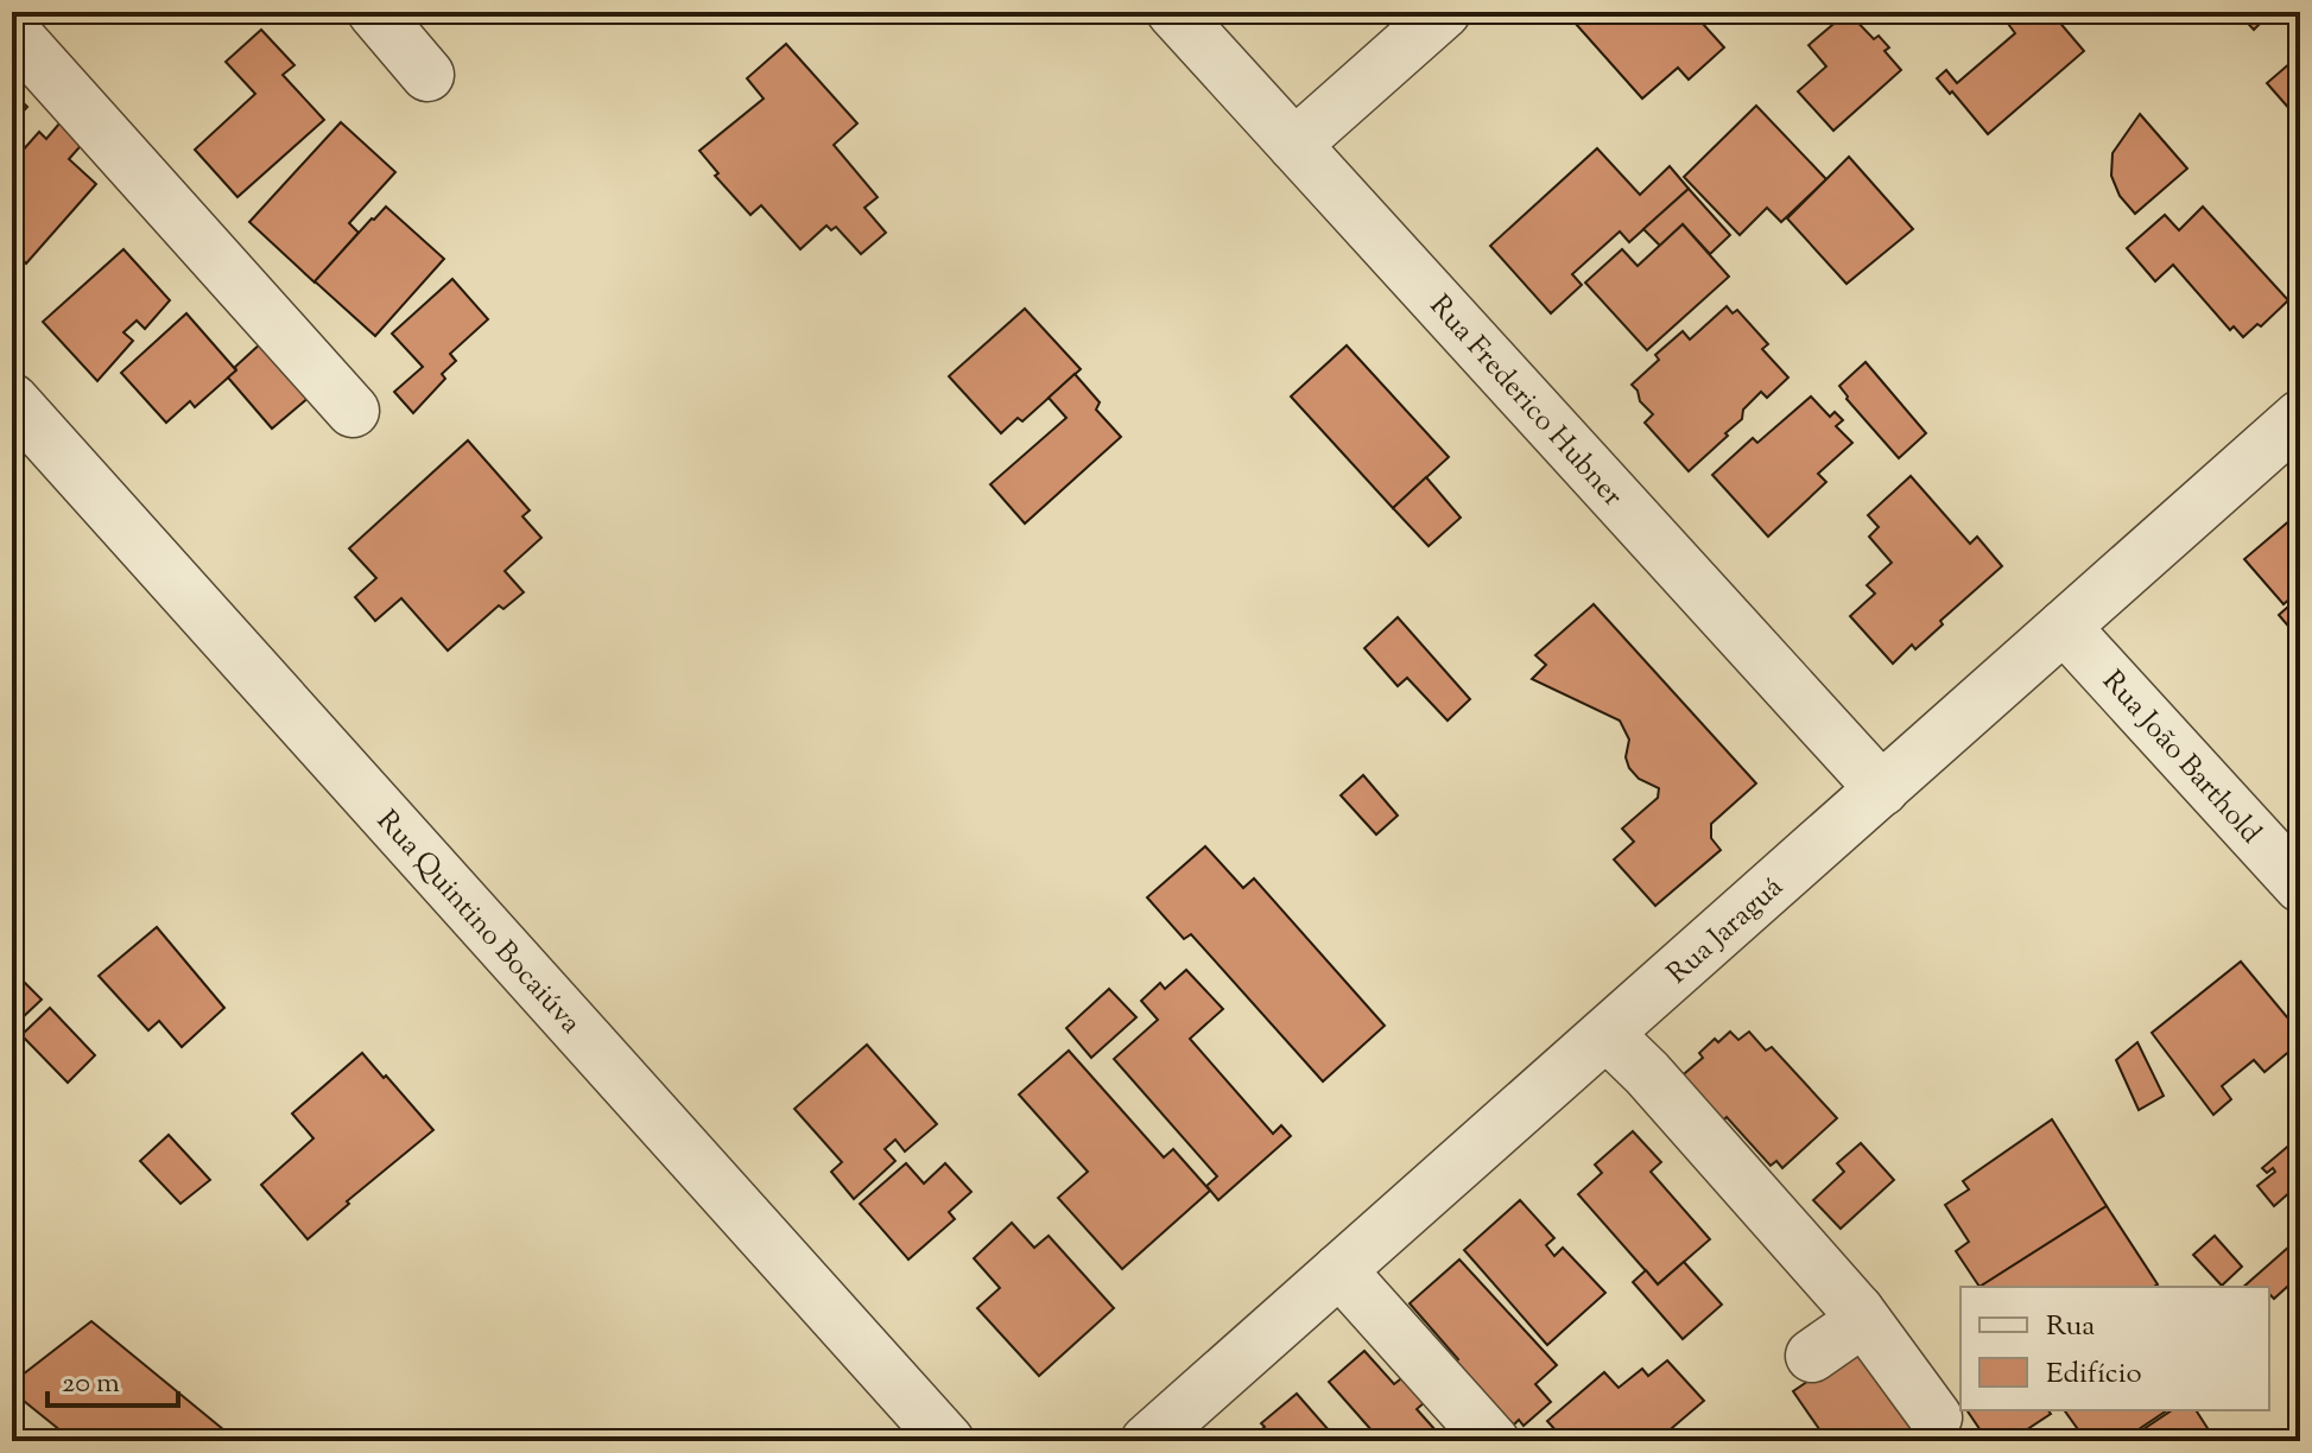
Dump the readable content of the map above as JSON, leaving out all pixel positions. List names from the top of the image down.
{
  "streets": {
    "street": [
      "Rua Frederico Hubner",
      "Rua João Barthold",
      "Rua Quintino Bocaiúva",
      "Rua Jaraguá"
    ]
  },
  "crossings": [
    ["Rua Frederico Hubner", "Rua Jaraguá"],
    ["Rua João Barthold", "Rua Jaraguá"]
  ],
  "legend": ["Rua", "Edifício"],
  "scale_bar": "20 m"
}
